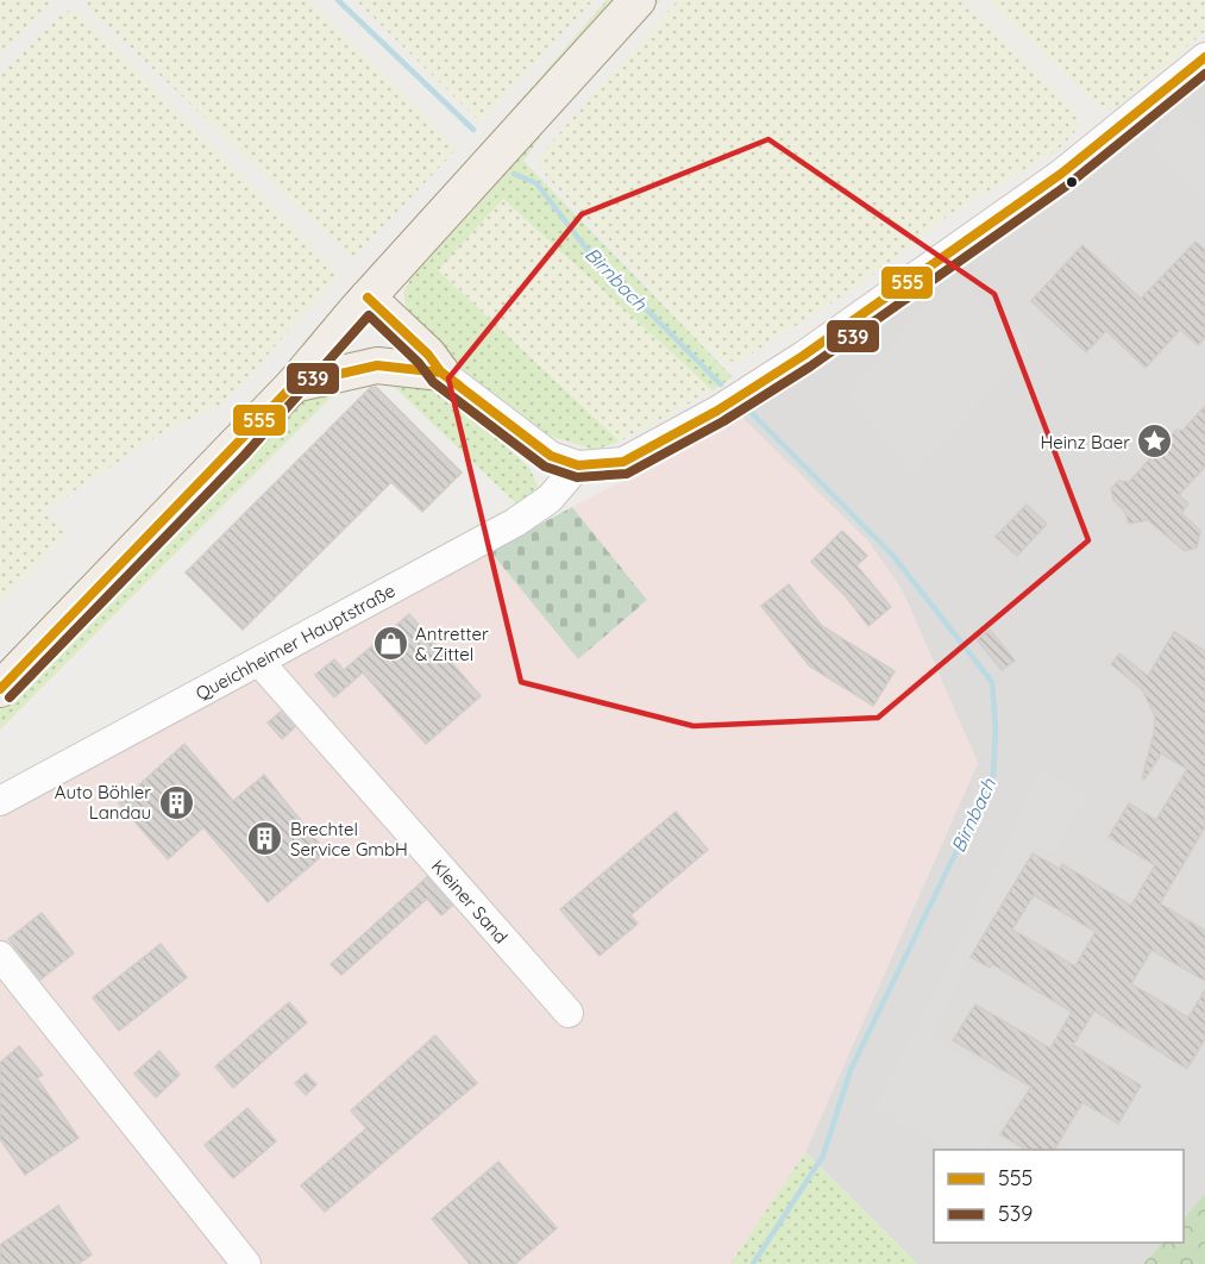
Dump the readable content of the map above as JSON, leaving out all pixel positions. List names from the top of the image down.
{
  "streets": {
    "street": ["Queichheimer Hauptstraße", "Kleiner Sand"]
  },
  "crossings": [
    ["Queichheimer Hauptstraße", "Kleiner Sand"]
  ],
  "water": ["Birnbach"],
  "places": {
    "place": ["Heinz Baer"],
    "shop": ["Antretter & Zittel"],
    "building": ["Auto Böhler Landau", "Brechtel Service GmbH"]
  },
  "lines": ["transit line 555", "transit line 539"],
  "legend": ["555", "539"]
}
